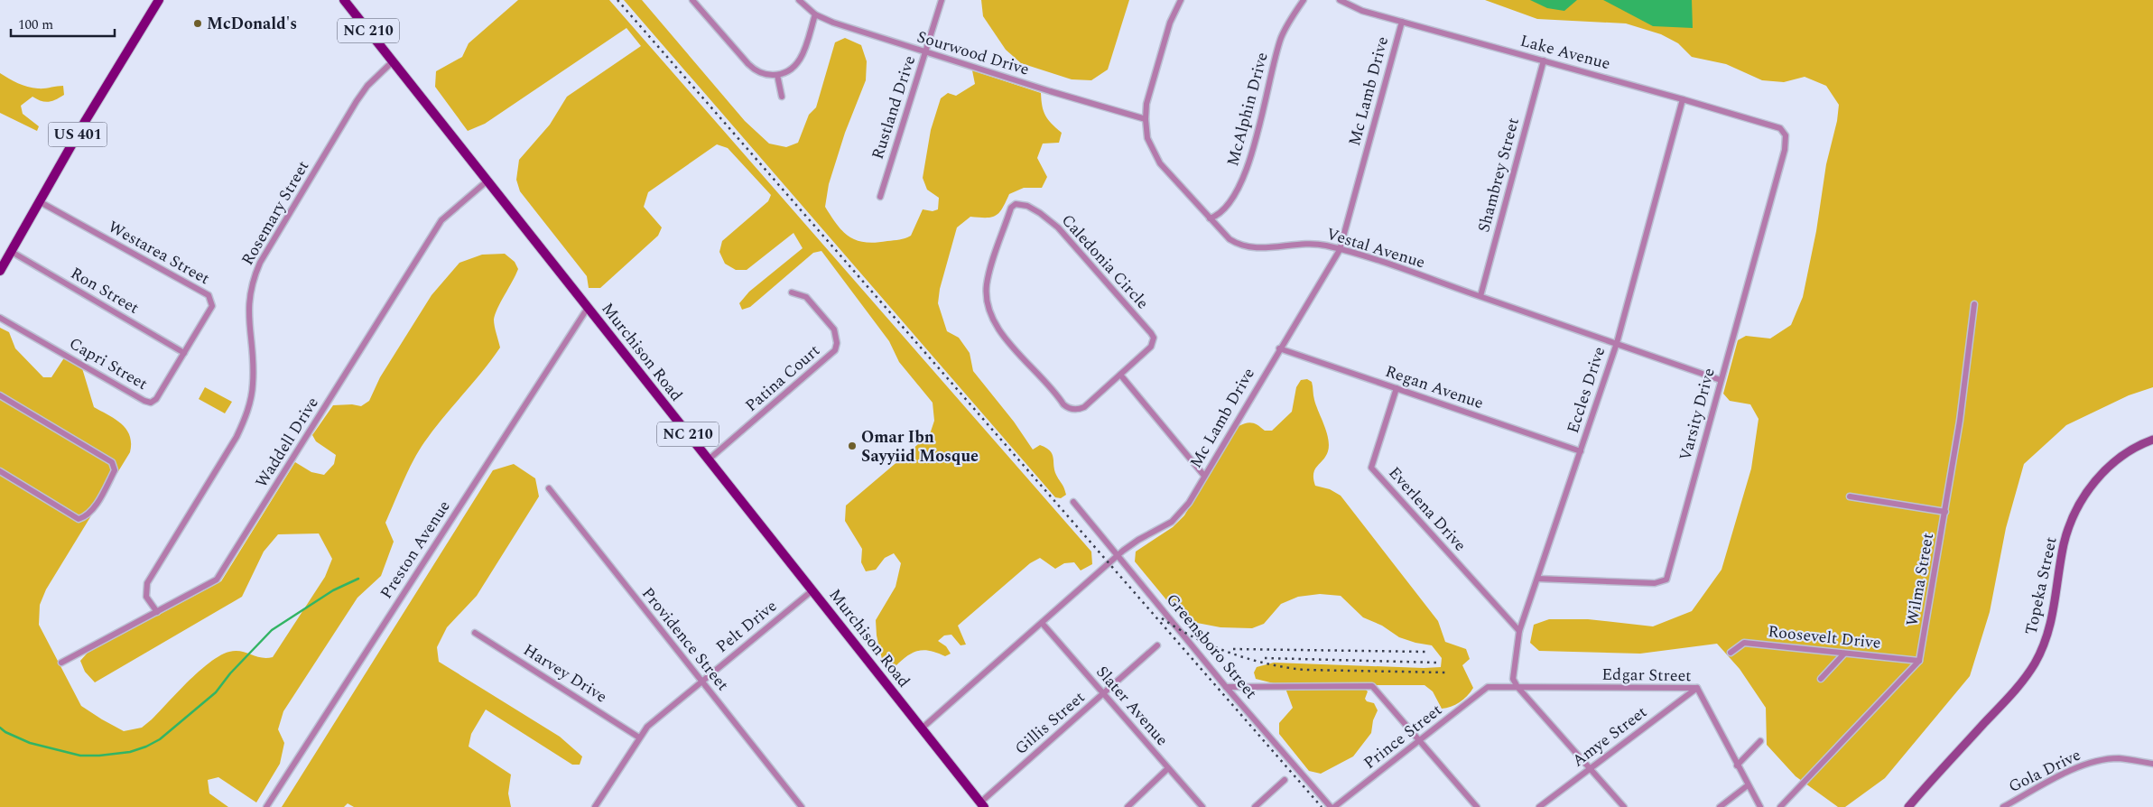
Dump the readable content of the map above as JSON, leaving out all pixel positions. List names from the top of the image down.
{
  "streets": {
    "main road": ["NC 210", "US 401", "Murchison Road"],
    "street": [
      "Lake Avenue",
      "Sourwood Drive",
      "Mc Lamb Drive",
      "Rustland Drive",
      "McAlphin Drive",
      "Shambrey Street",
      "Rosemary Street",
      "Vestal Avenue",
      "Westarea Street",
      "Caledonia Circle",
      "Ron Street",
      "Capri Street",
      "Patina Court",
      "Regan Avenue",
      "Eccles Drive",
      "Varsity Drive",
      "Waddell Drive",
      "Everlena Drive",
      "Preston Avenue",
      "Wilma Street",
      "Topeka Street",
      "Pelt Drive",
      "Roosevelt Drive",
      "Providence Street",
      "Greensboro Street",
      "Harvey Drive",
      "Edgar Street",
      "Slater Avenue",
      "Gillis Street",
      "Prince Street",
      "Amye Street",
      "Gola Drive"
    ]
  },
  "crossings": [
    ["Lake Avenue", "Mc Lamb Drive"],
    ["Lake Avenue", "Shambrey Street"],
    ["Lake Avenue", "Eccles Drive"],
    ["Lake Avenue", "Varsity Drive"],
    ["Sourwood Drive", "Rustland Drive"],
    ["Sourwood Drive", "Vestal Avenue"],
    ["Mc Lamb Drive", "Vestal Avenue"],
    ["Mc Lamb Drive", "Murchison Road"],
    ["Mc Lamb Drive", "Regan Avenue"],
    ["Mc Lamb Drive", "Greensboro Street"],
    ["Mc Lamb Drive", "Slater Avenue"],
    ["McAlphin Drive", "Vestal Avenue"],
    ["US 401", "Westarea Street"],
    ["US 401", "Ron Street"],
    ["Shambrey Street", "Vestal Avenue"],
    ["Rosemary Street", "Murchison Road"],
    ["Rosemary Street", "Waddell Drive"],
    ["Vestal Avenue", "Eccles Drive"],
    ["Vestal Avenue", "Varsity Drive"],
    ["Westarea Street", "Ron Street"],
    ["Westarea Street", "Capri Street"],
    ["Ron Street", "Capri Street"],
    ["Murchison Road", "Patina Court"],
    ["Murchison Road", "Waddell Drive"],
    ["Murchison Road", "Preston Avenue"],
    ["Murchison Road", "Pelt Drive"],
    ["Murchison Road", "Gillis Street"],
    ["Regan Avenue", "Eccles Drive"],
    ["Regan Avenue", "Everlena Drive"],
    ["Eccles Drive", "Varsity Drive"],
    ["Eccles Drive", "Everlena Drive"],
    ["Eccles Drive", "Edgar Street"],
    ["Wilma Street", "Roosevelt Drive"],
    ["Pelt Drive", "Providence Street"],
    ["Pelt Drive", "Harvey Drive"],
    ["Edgar Street", "Prince Street"],
    ["Edgar Street", "Amye Street"],
    ["Slater Avenue", "Gillis Street"]
  ],
  "places": ["McDonald's", "Omar Ibn Sayyiid Mosque"],
  "scale_bar": "100 m"
}
